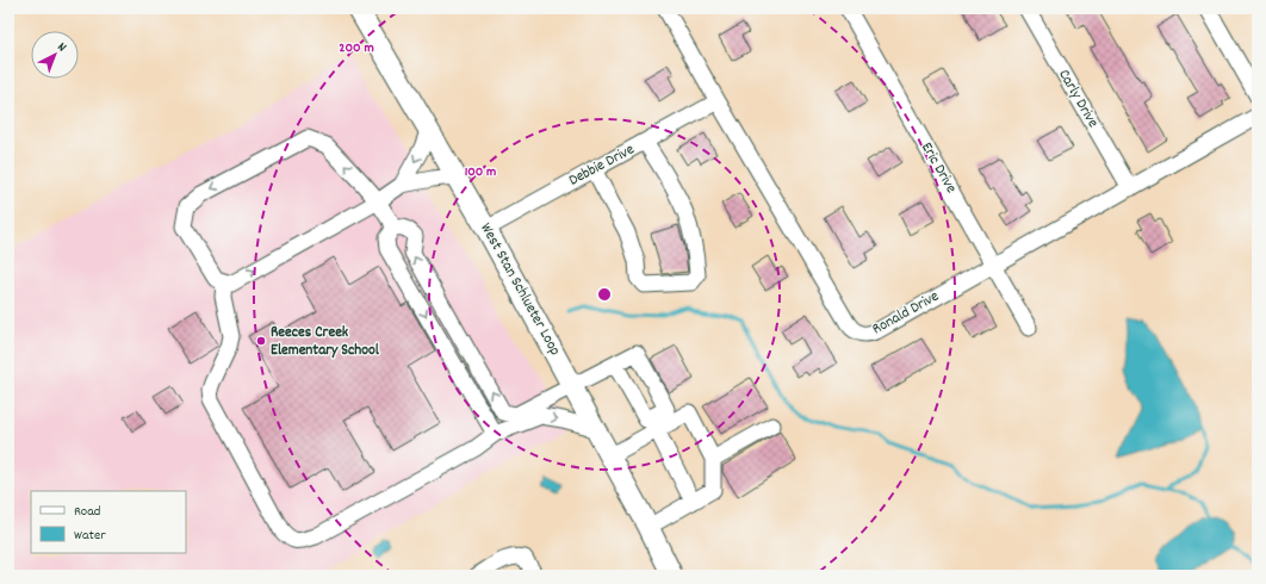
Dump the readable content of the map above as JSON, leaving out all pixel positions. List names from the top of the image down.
{
  "streets": {
    "main road": ["West Stan Schlueter Loop"],
    "street": [
      "Carly Drive",
      "Debbie Drive",
      "Eric Drive",
      "Ronald Drive"
    ]
  },
  "crossings": [
    ["Carly Drive", "Ronald Drive"],
    ["Debbie Drive", "West Stan Schlueter Loop"],
    ["Debbie Drive", "Ronald Drive"],
    ["Eric Drive", "Ronald Drive"]
  ],
  "places": ["Reeces Creek Elementary School"],
  "legend": ["Road", "Water"],
  "north": "top right",
  "rings": ["200 m", "100 m"]
}
